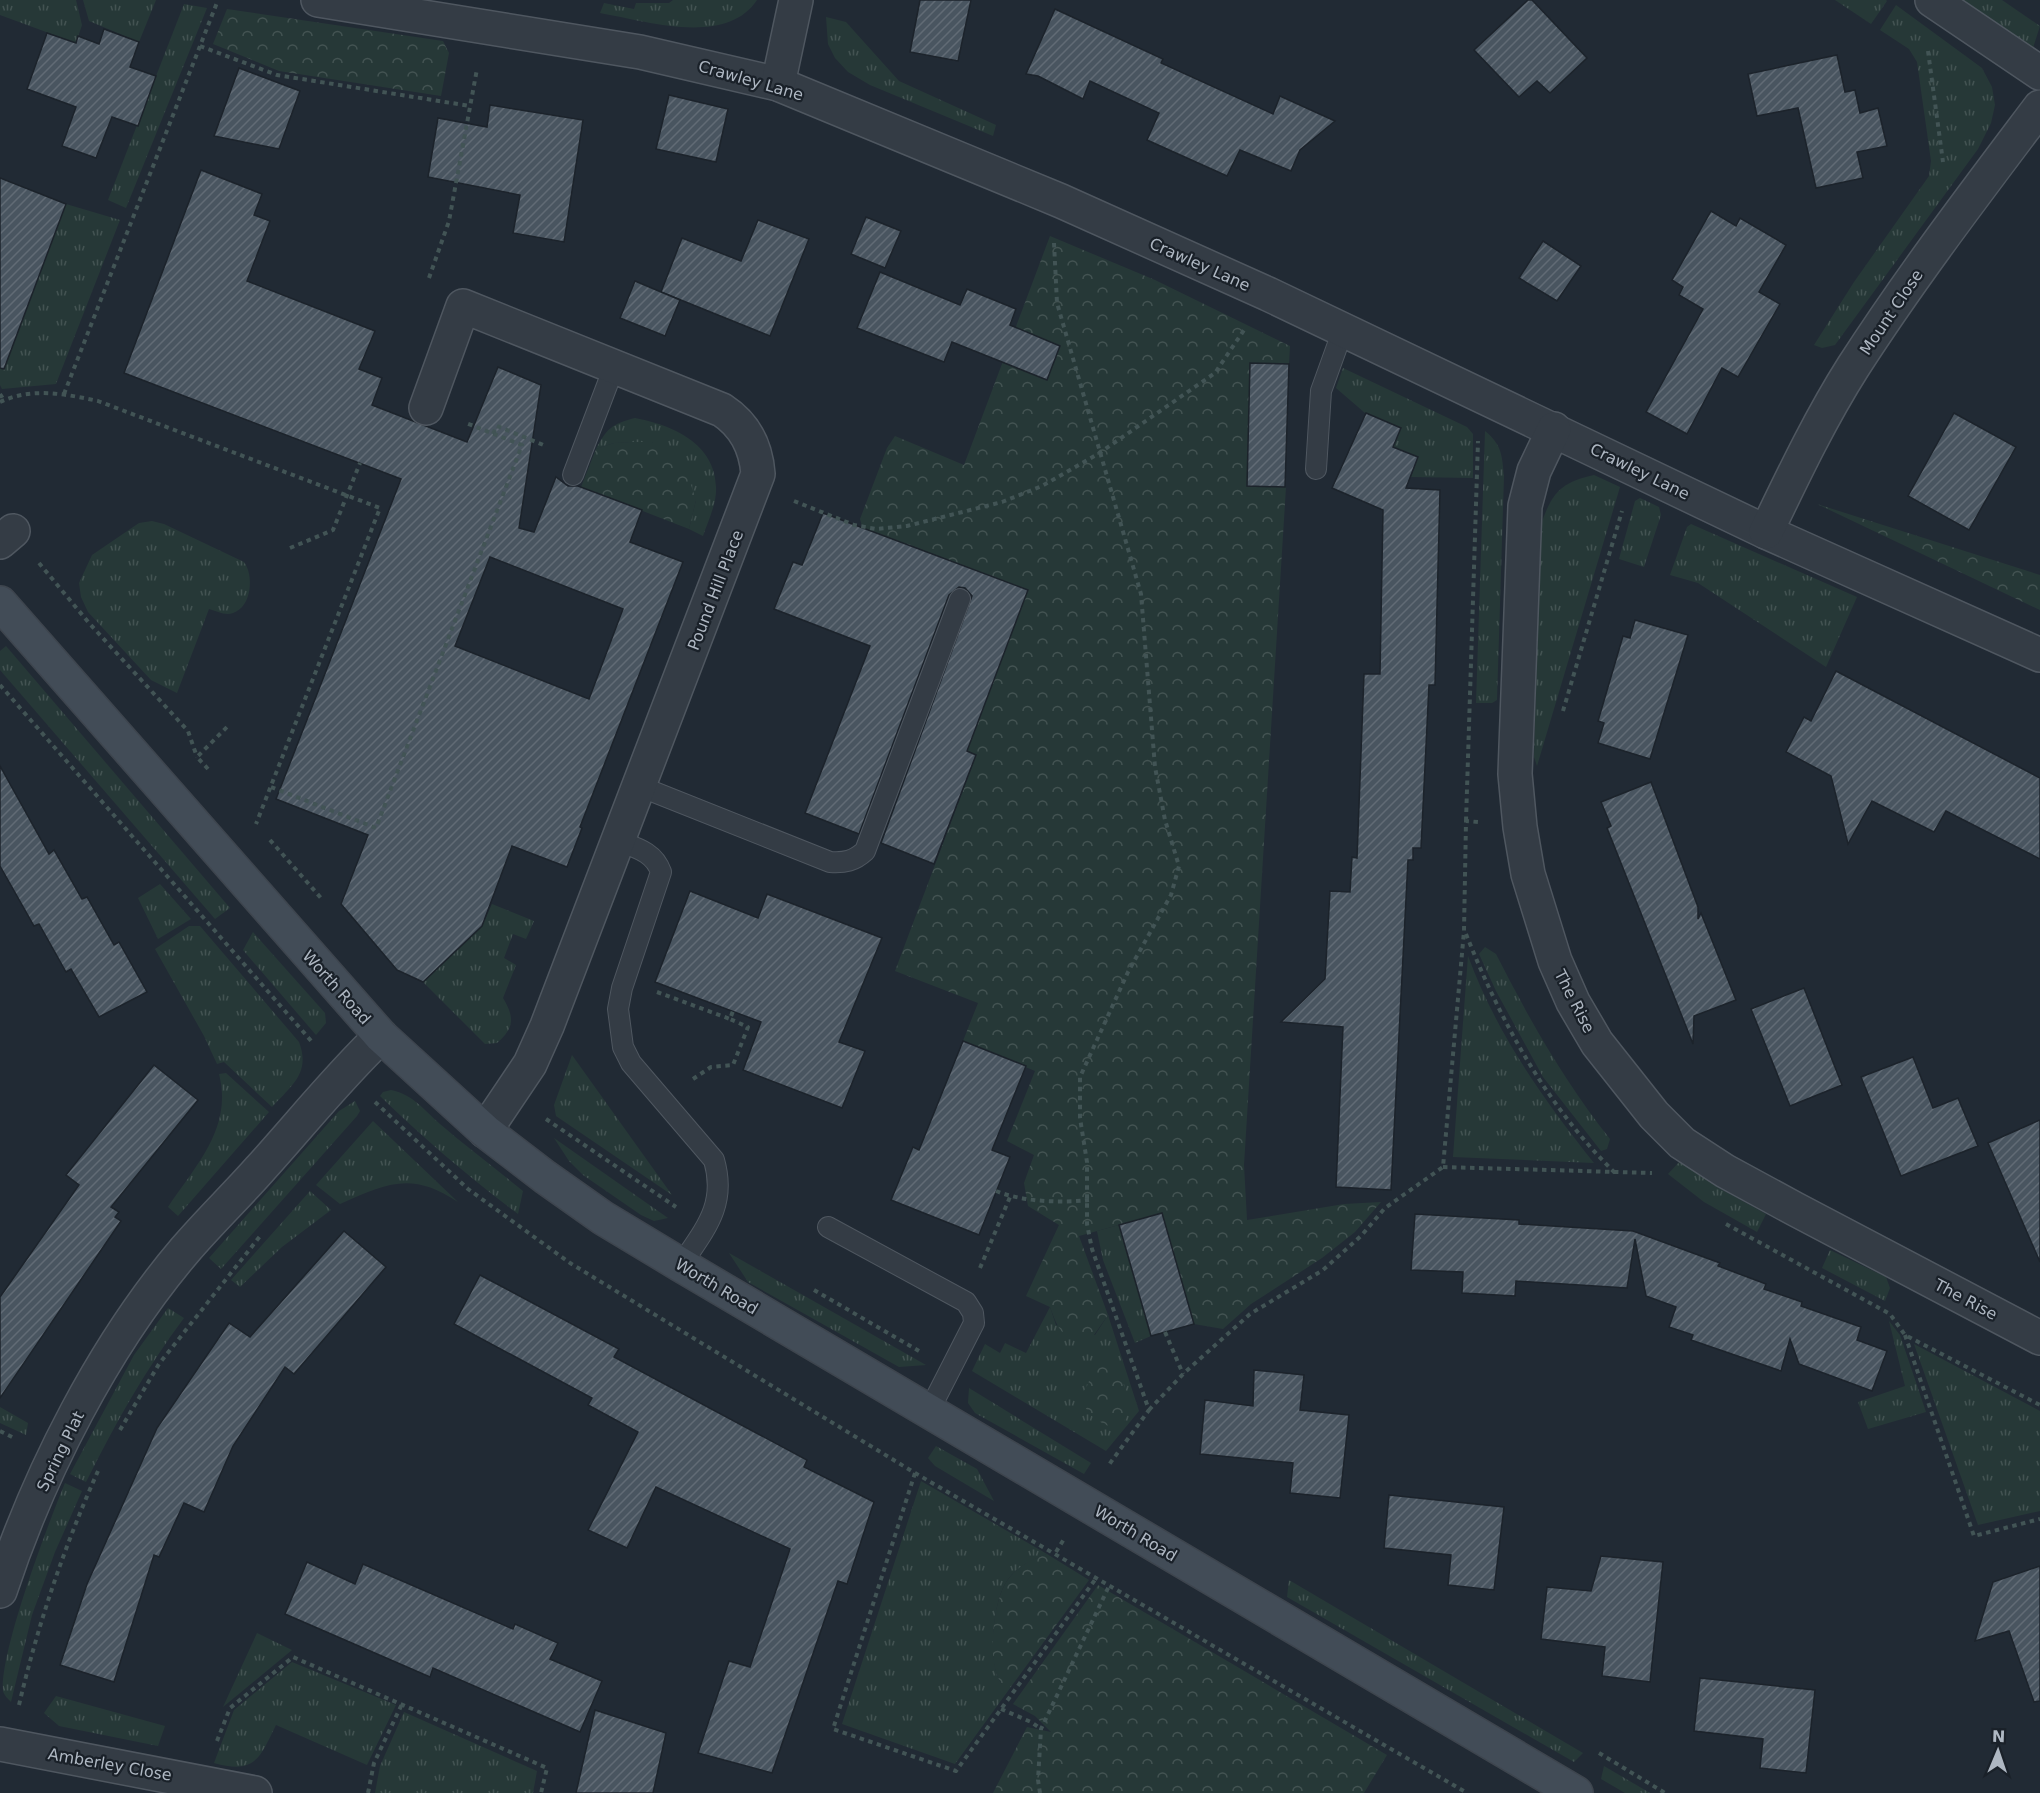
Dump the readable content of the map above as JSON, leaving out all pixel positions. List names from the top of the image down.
{
  "streets": {
    "street": [
      "Crawley Lane",
      "Mount Close",
      "Pound Hill Place",
      "Worth Road",
      "The Rise",
      "Spring Plat",
      "Amberley Close"
    ]
  },
  "crossings": [
    ["Crawley Lane", "Mount Close"],
    ["Crawley Lane", "The Rise"],
    ["Pound Hill Place", "Worth Road"],
    ["Worth Road", "Spring Plat"]
  ],
  "north": "top"
}
